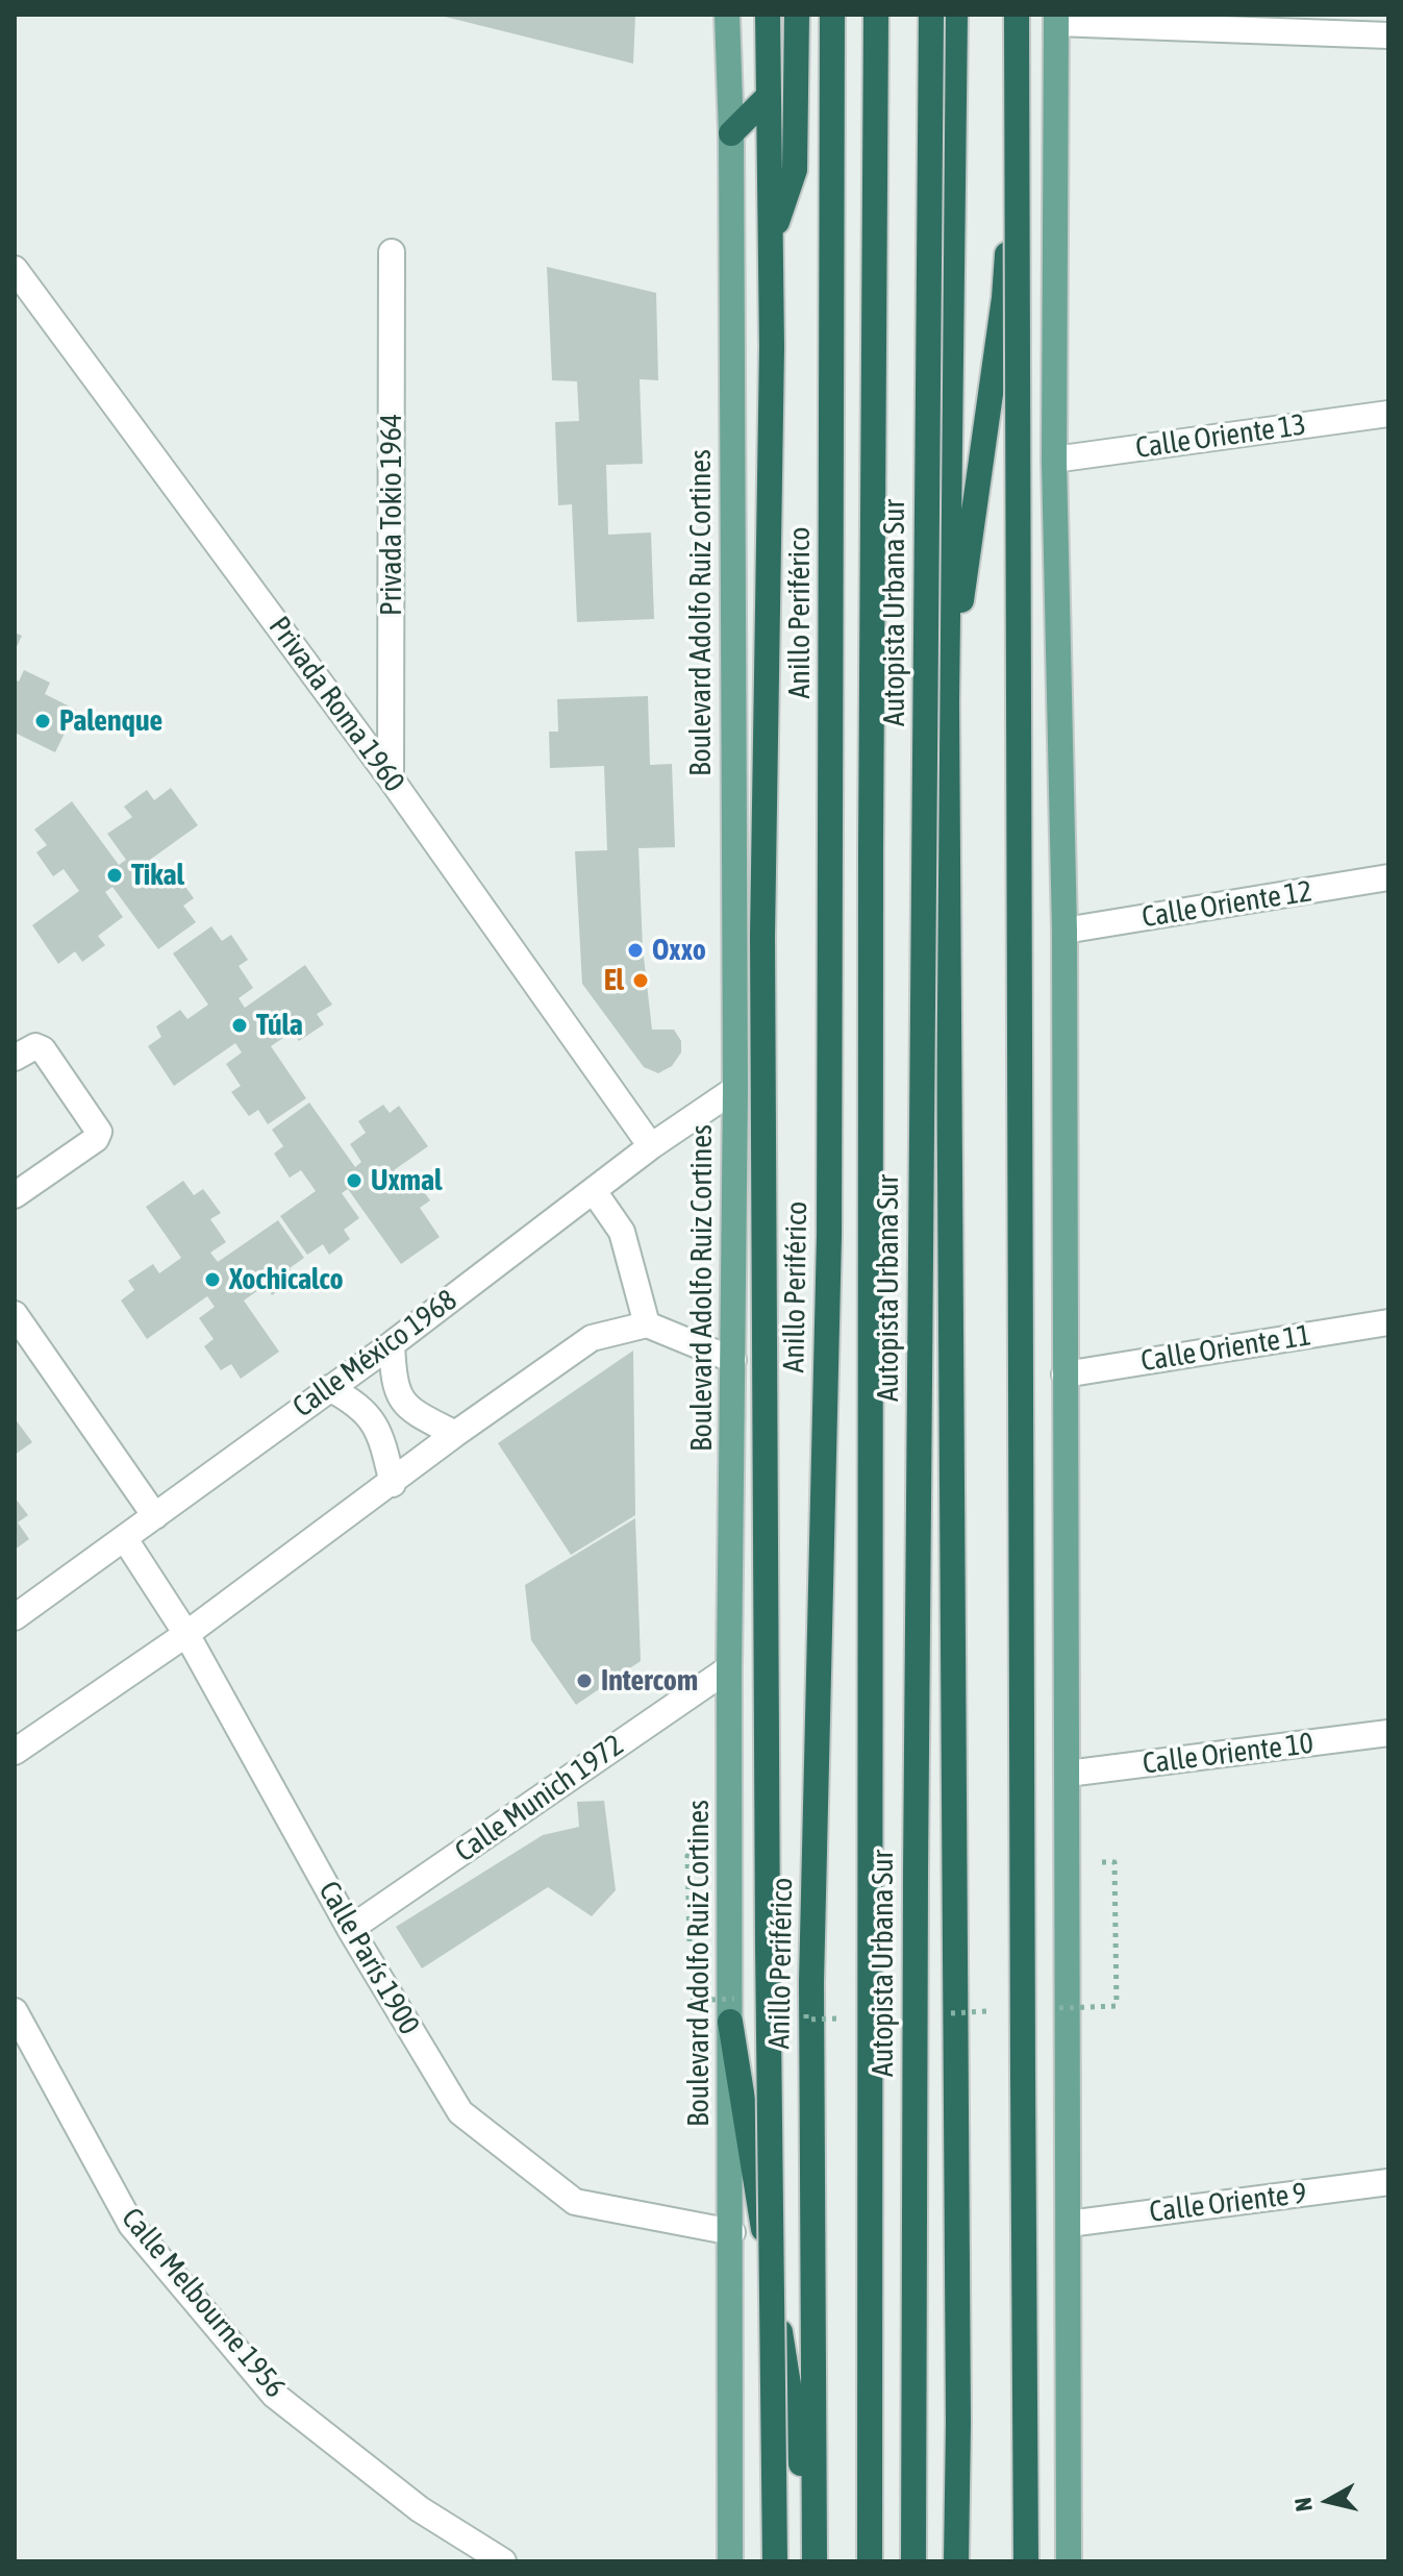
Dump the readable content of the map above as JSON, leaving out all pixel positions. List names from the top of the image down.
{
  "streets": {
    "highway": ["Anillo Periférico", "Autopista Urbana Sur"],
    "main road": ["Boulevard Adolfo Ruiz Cortines"],
    "street": [
      "Calle Oriente 13",
      "Privada Tokio 1964",
      "Privada Roma 1960",
      "Calle Oriente 12",
      "Calle Oriente 11",
      "Calle México 1968",
      "Calle Oriente 10",
      "Calle Munich 1972",
      "Calle París 1900",
      "Calle Oriente 9",
      "Calle Melbourne 1956"
    ]
  },
  "crossings": [
    ["Privada Tokio 1964", "Privada Roma 1960"],
    ["Boulevard Adolfo Ruiz Cortines", "Calle México 1968"],
    ["Boulevard Adolfo Ruiz Cortines", "Calle Munich 1972"],
    ["Boulevard Adolfo Ruiz Cortines", "Calle París 1900"],
    ["Privada Roma 1960", "Calle México 1968"],
    ["Calle México 1968", "Calle París 1900"],
    ["Calle Munich 1972", "Calle París 1900"]
  ],
  "places": [
    "Palenque",
    "Tikal",
    "Oxxo",
    "El",
    "Túla",
    "Uxmal",
    "Xochicalco",
    "Intercom"
  ],
  "north": "left"
}
